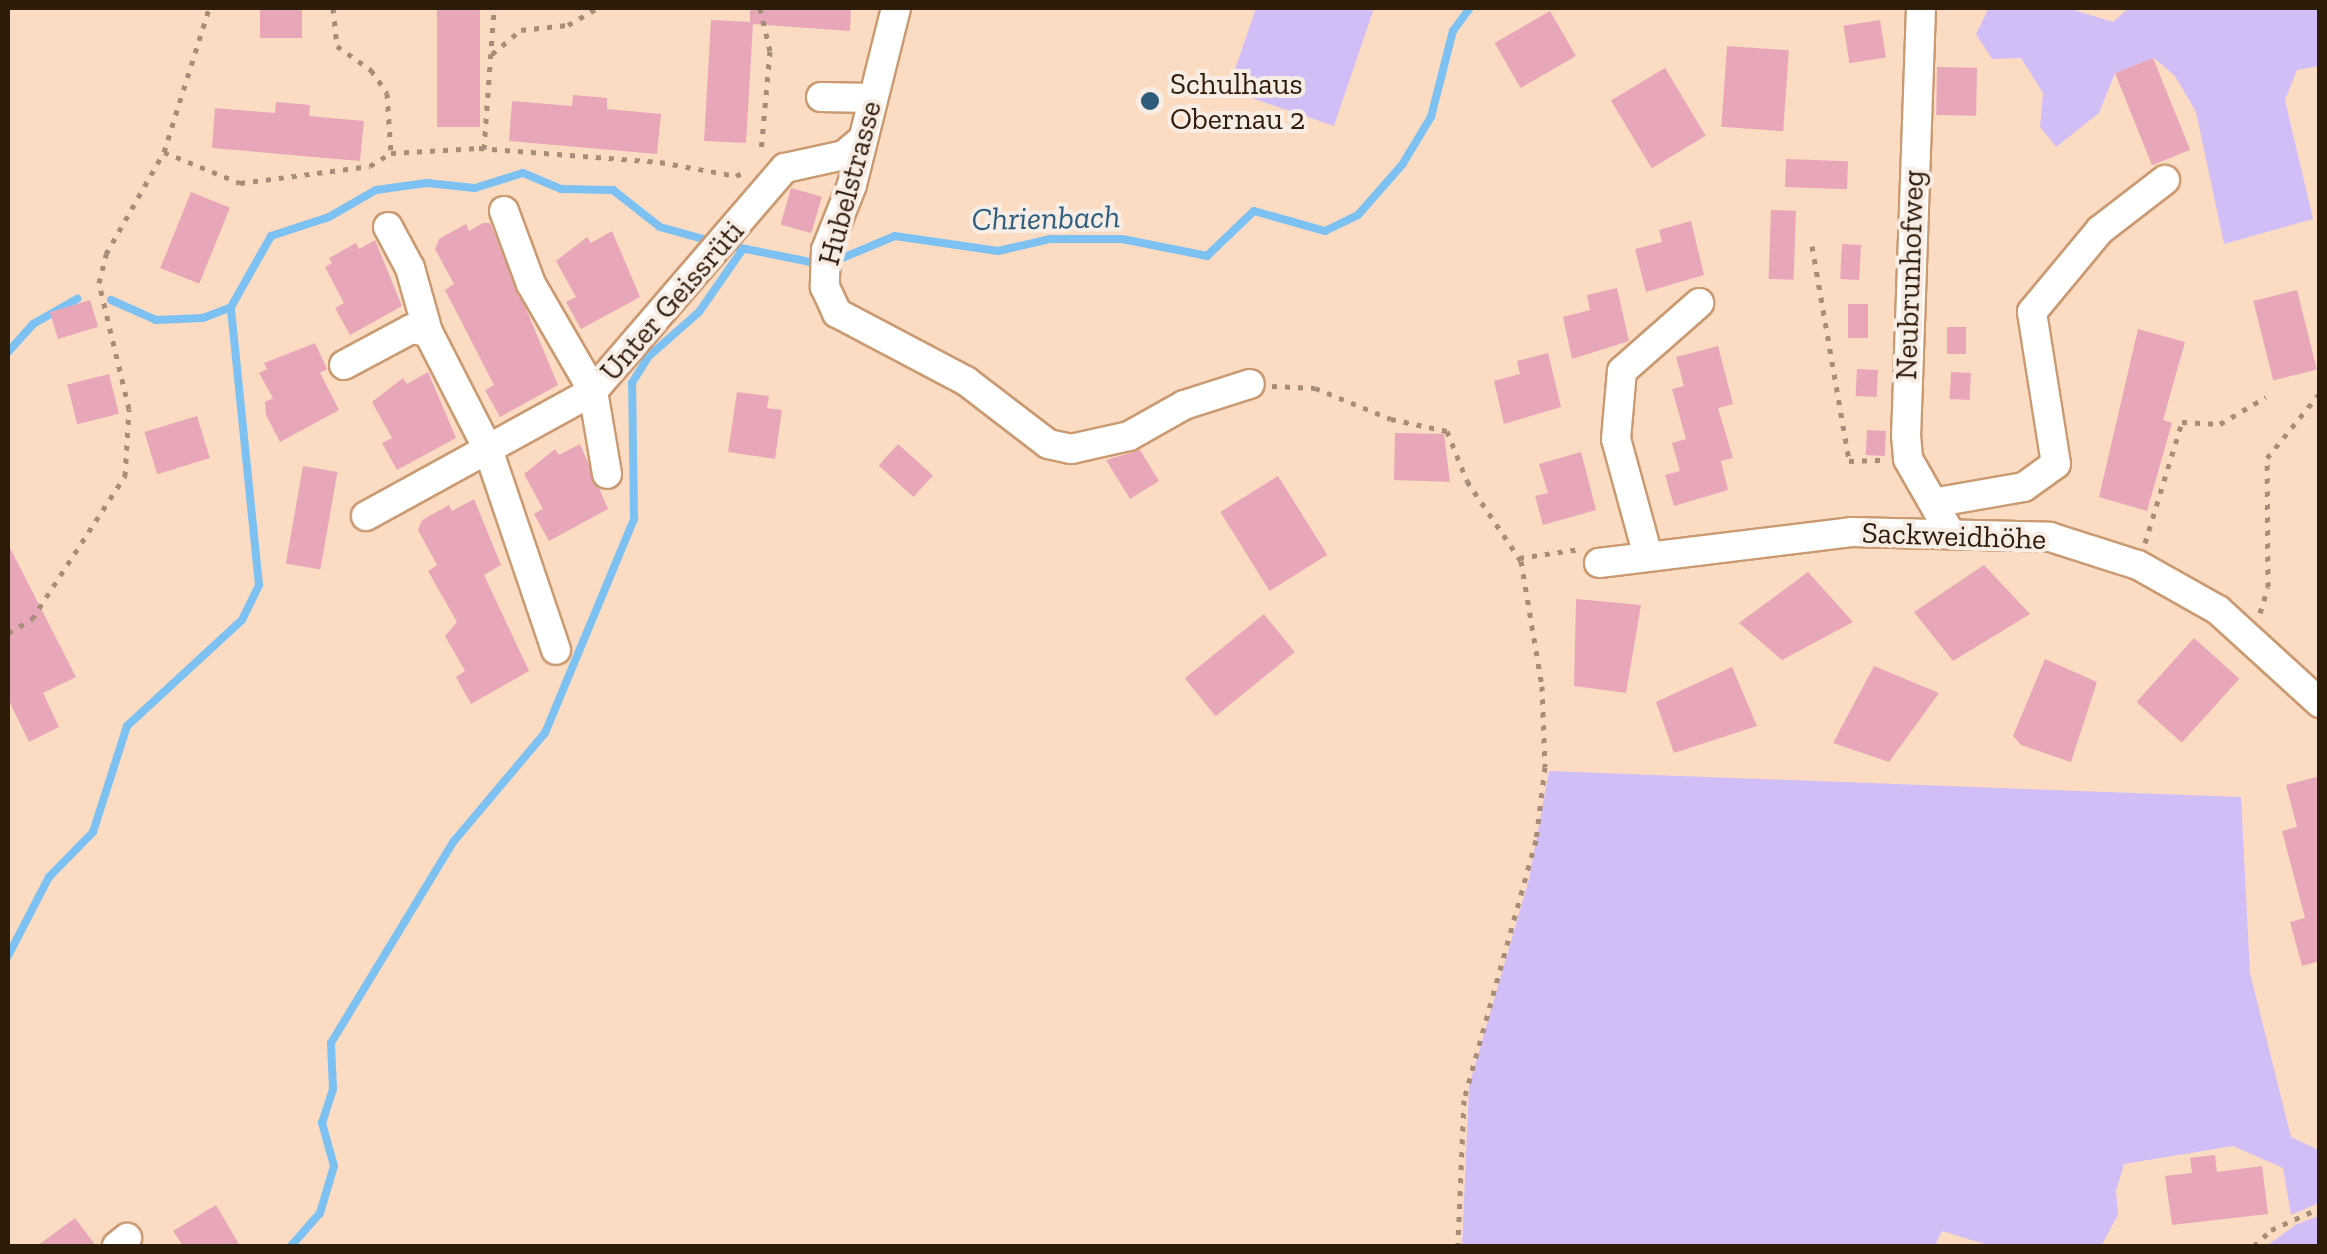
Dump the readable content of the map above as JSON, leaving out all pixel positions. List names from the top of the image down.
{
  "streets": {
    "street": [
      "Hubelstrasse",
      "Neubrunhofweg",
      "Unter Geissrüti",
      "Sackweidhöhe"
    ]
  },
  "crossings": [
    ["Hubelstrasse", "Unter Geissrüti"]
  ],
  "water": ["Chrienbach"],
  "places": ["Schulhaus Obernau 2"]
}
